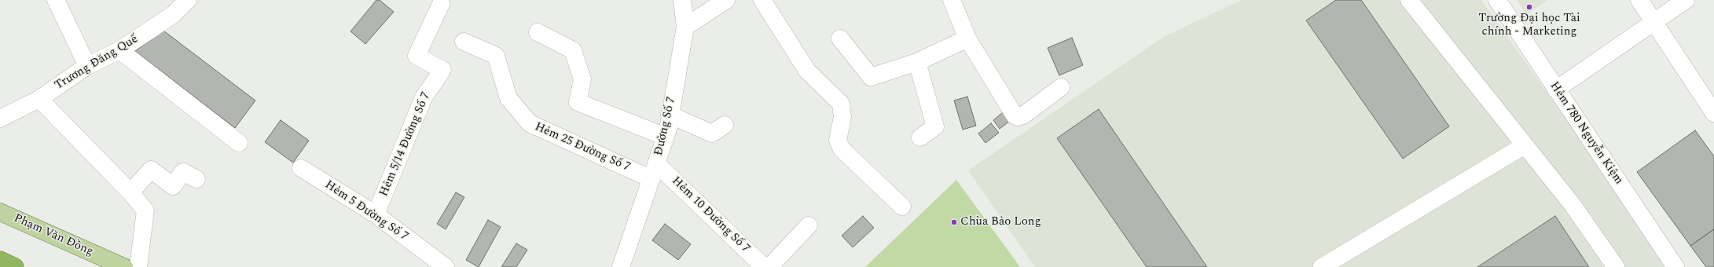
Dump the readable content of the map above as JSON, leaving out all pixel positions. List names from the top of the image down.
{
  "streets": {
    "main road": ["Phạm Văn Đồng"],
    "street": [
      "Trương Đăng Quế",
      "Đường Số 7",
      "Hẻm 780 Nguyễn Kiệm",
      "Hẻm 5/14 Đường Số 7",
      "Hẻm 25 Đường Số 7",
      "Hẻm 5 Đường Số 7",
      "Hẻm 10 Đường Số 7"
    ]
  },
  "crossings": [
    ["Đường Số 7", "Hẻm 25 Đường Số 7"],
    ["Đường Số 7", "Hẻm 10 Đường Số 7"],
    ["Hẻm 5/14 Đường Số 7", "Hẻm 5 Đường Số 7"],
    ["Hẻm 25 Đường Số 7", "Hẻm 10 Đường Số 7"]
  ],
  "places": ["Trường Đại học Tài chính - Marketing", "Chùa Bảo Long"]
}
